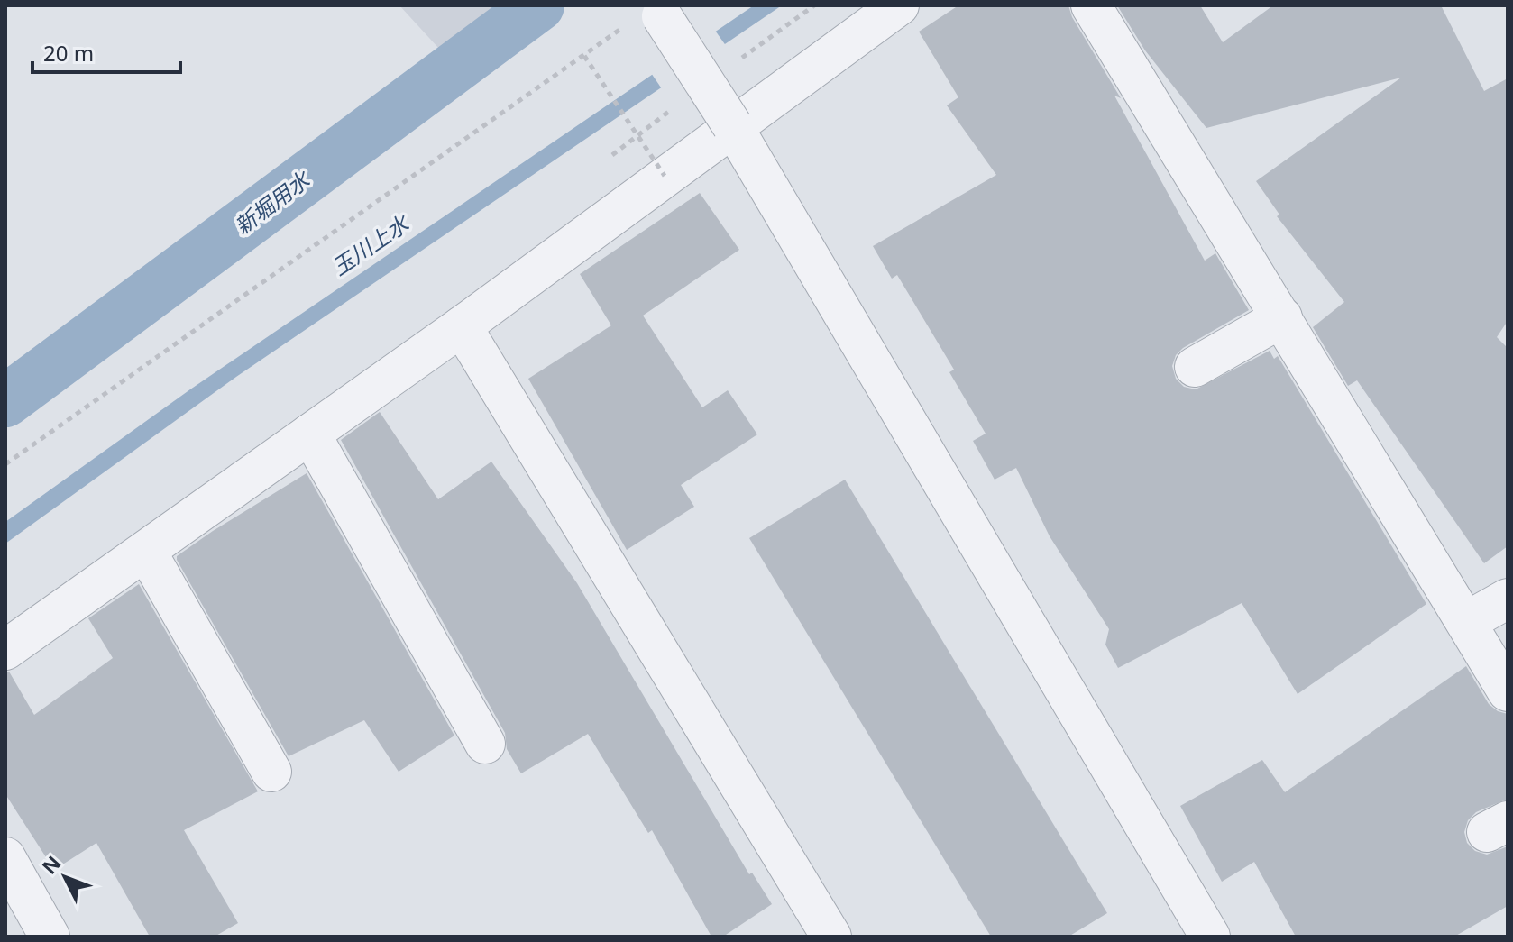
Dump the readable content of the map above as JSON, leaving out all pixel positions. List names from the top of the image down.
{
  "water": ["新堀用水", "玉川上水"],
  "scale_bar": "20 m",
  "north": "top left"
}
